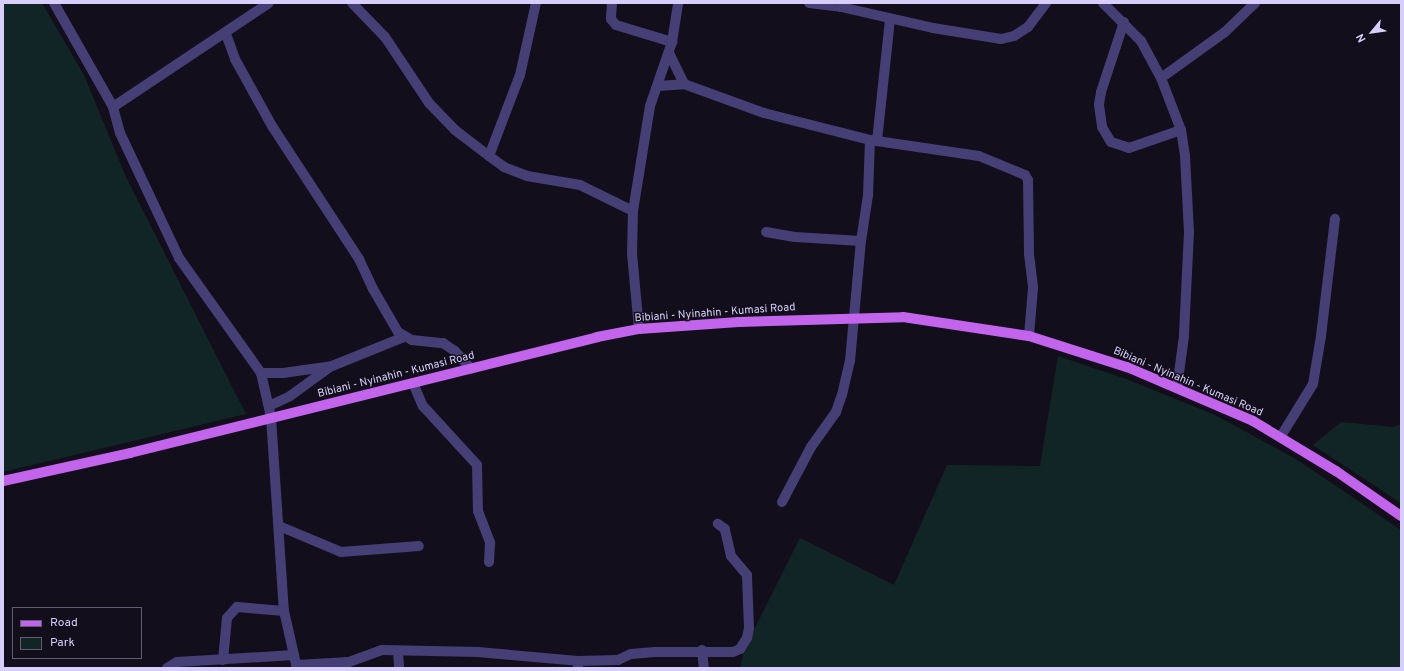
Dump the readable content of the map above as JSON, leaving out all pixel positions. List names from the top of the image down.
{
  "streets": {
    "main road": ["Bibiani - Nyinahin - Kumasi Road"]
  },
  "legend": ["Road", "Park"],
  "north": "bottom left"
}
